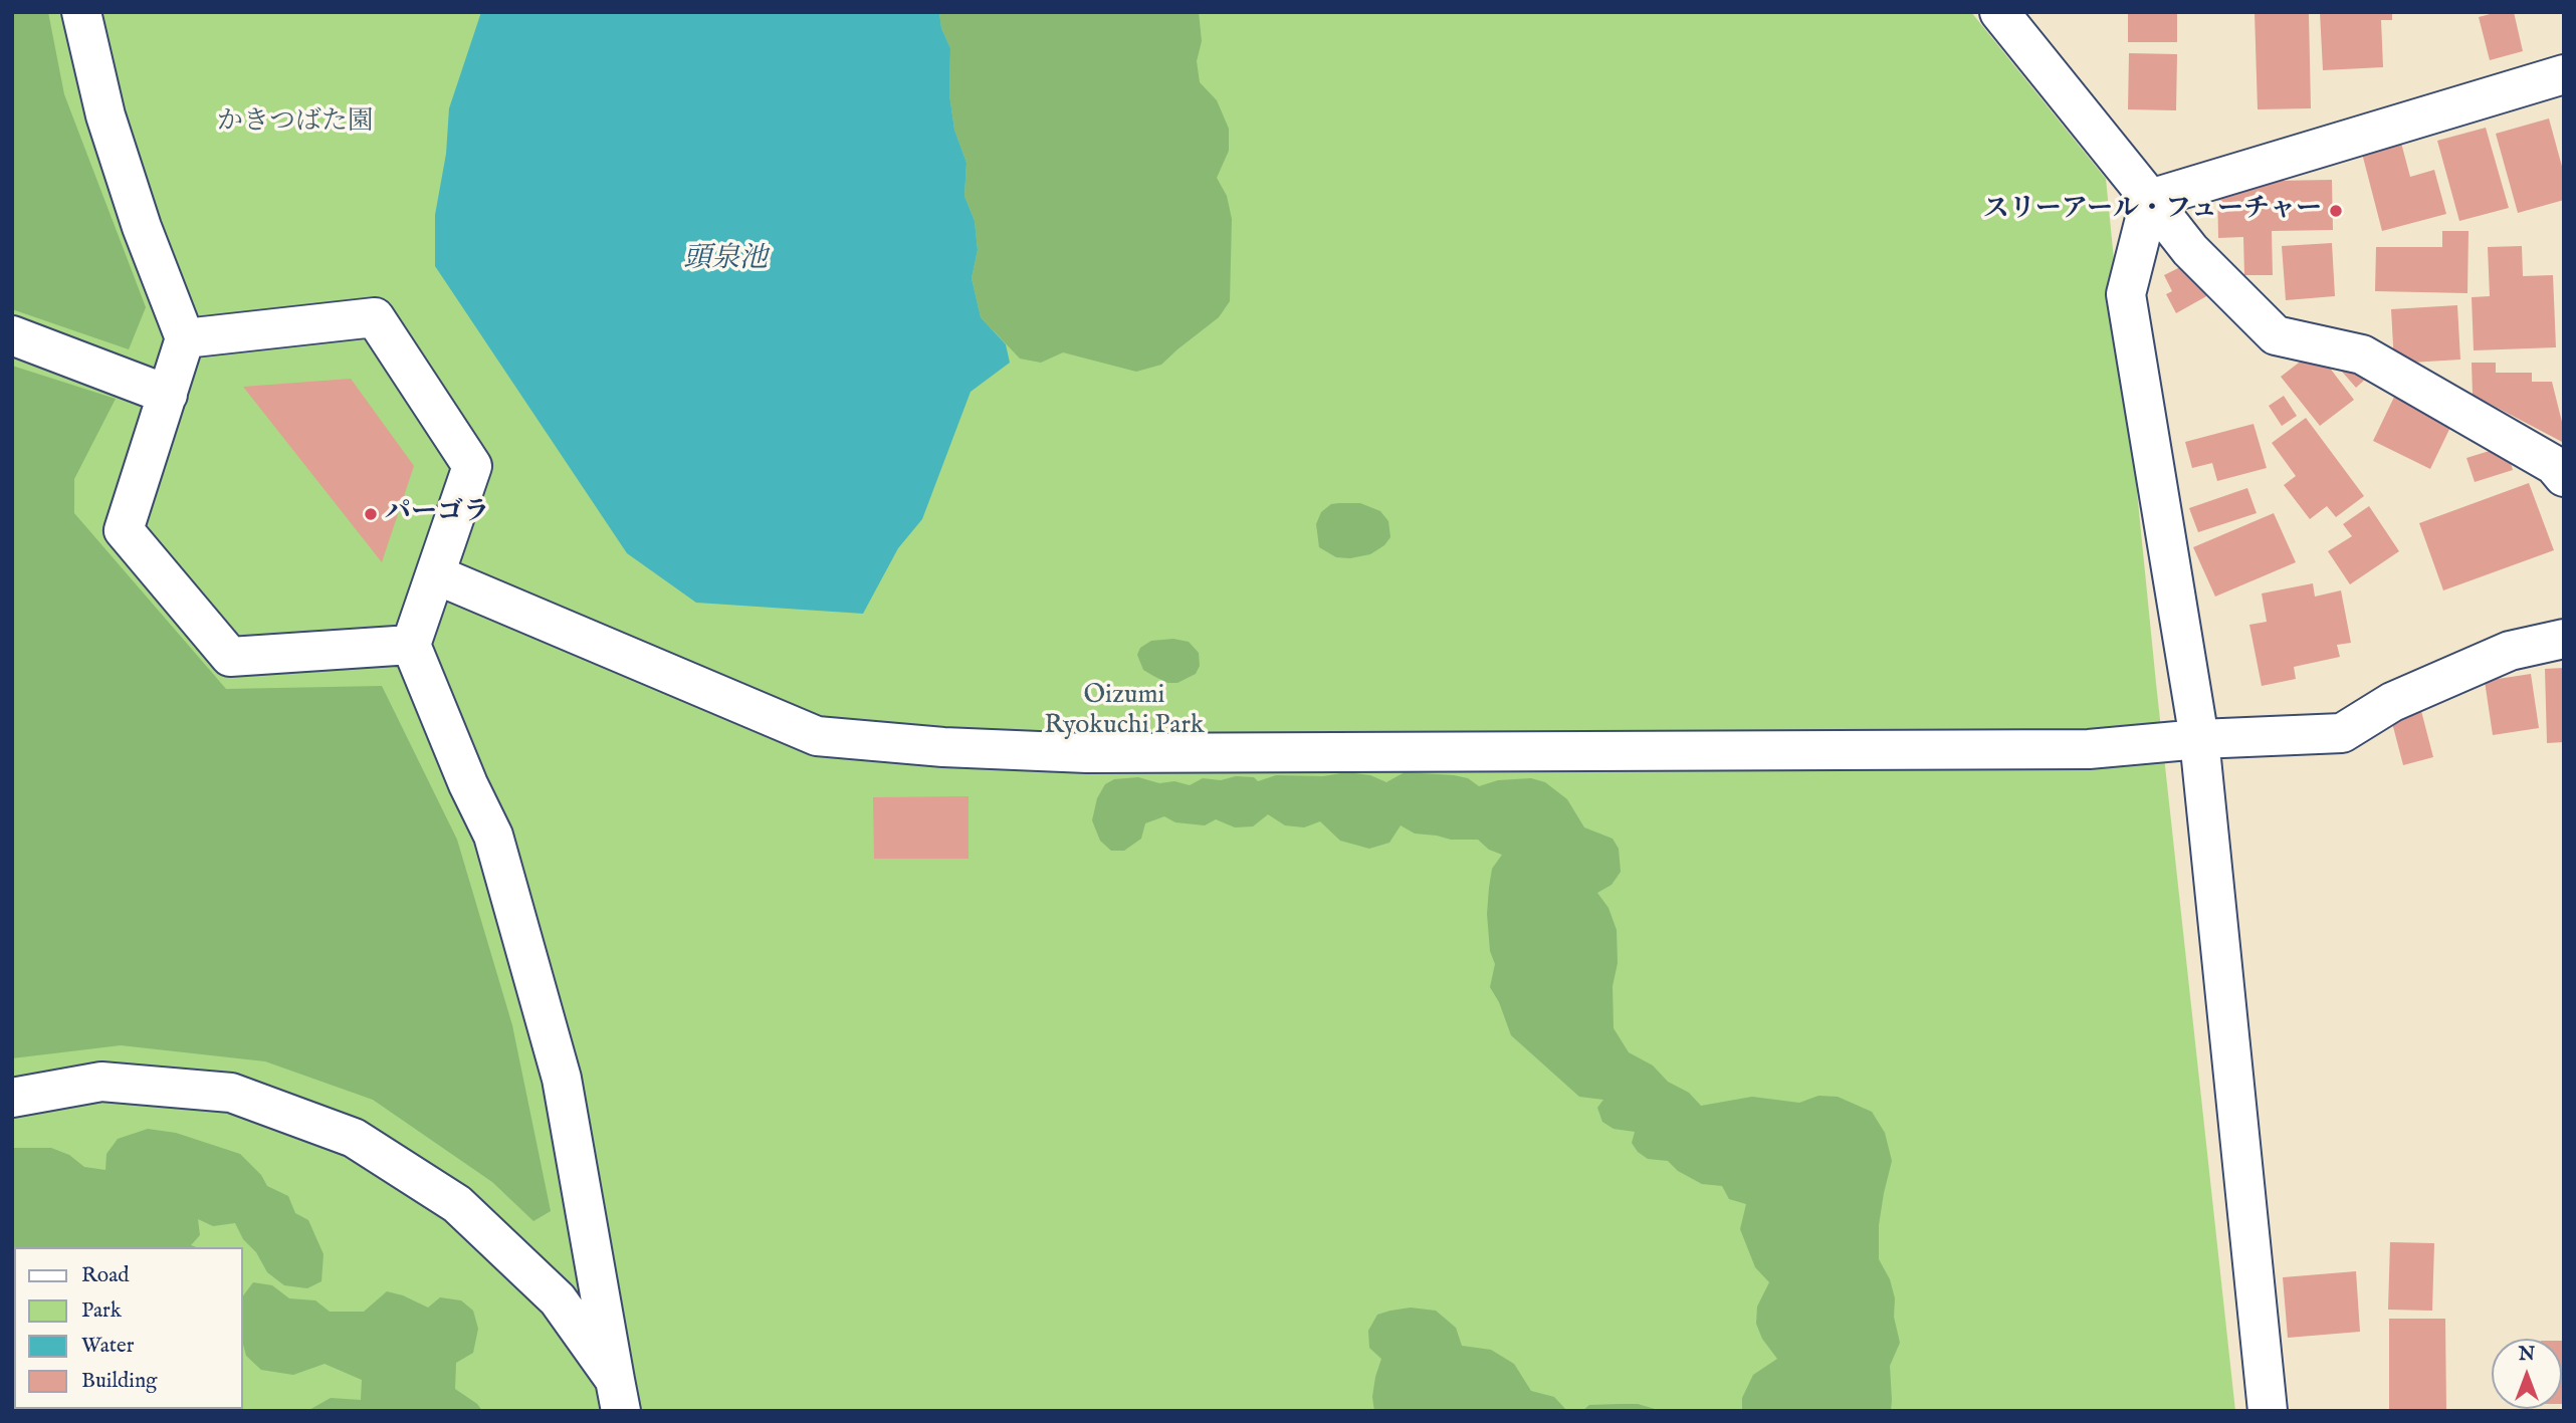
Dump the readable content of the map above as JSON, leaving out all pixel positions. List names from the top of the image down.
{
  "water": ["頭泉池"],
  "parks": ["かきつばた園", "Oizumi Ryokuchi Park"],
  "places": ["スリーアール・フューチャー", "パーゴラ"],
  "legend": [
    "Road",
    "Park",
    "Water",
    "Building"
  ],
  "north": "top"
}
